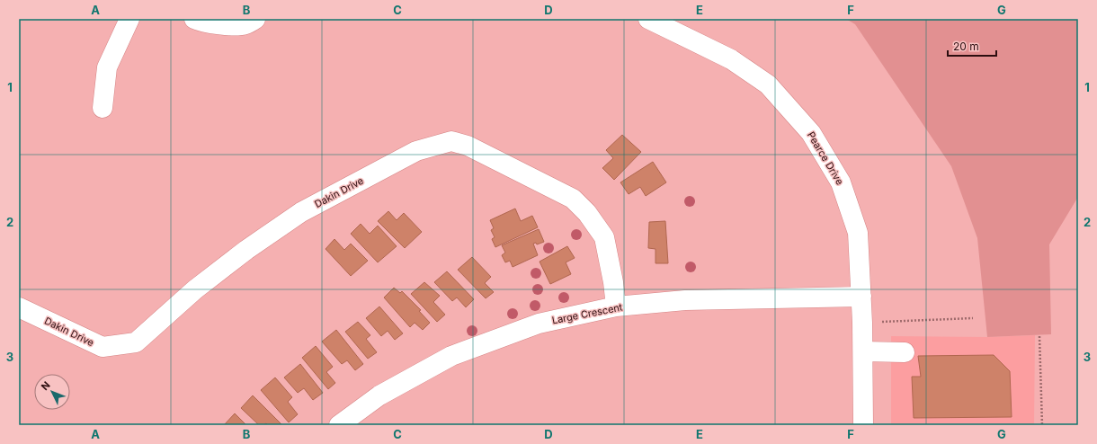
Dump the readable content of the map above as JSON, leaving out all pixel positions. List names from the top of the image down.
{
  "streets": {
    "street": ["Pearce Drive", "Dakin Drive", "Large Crescent"]
  },
  "crossings": [
    ["Pearce Drive", "Large Crescent"],
    ["Dakin Drive", "Large Crescent"]
  ],
  "scale_bar": "20 m",
  "north": "top left",
  "grid": {
    "columns": [
      "A",
      "B",
      "C",
      "D",
      "E",
      "F",
      "G"
    ],
    "rows": ["1", "2", "3"]
  }
}
